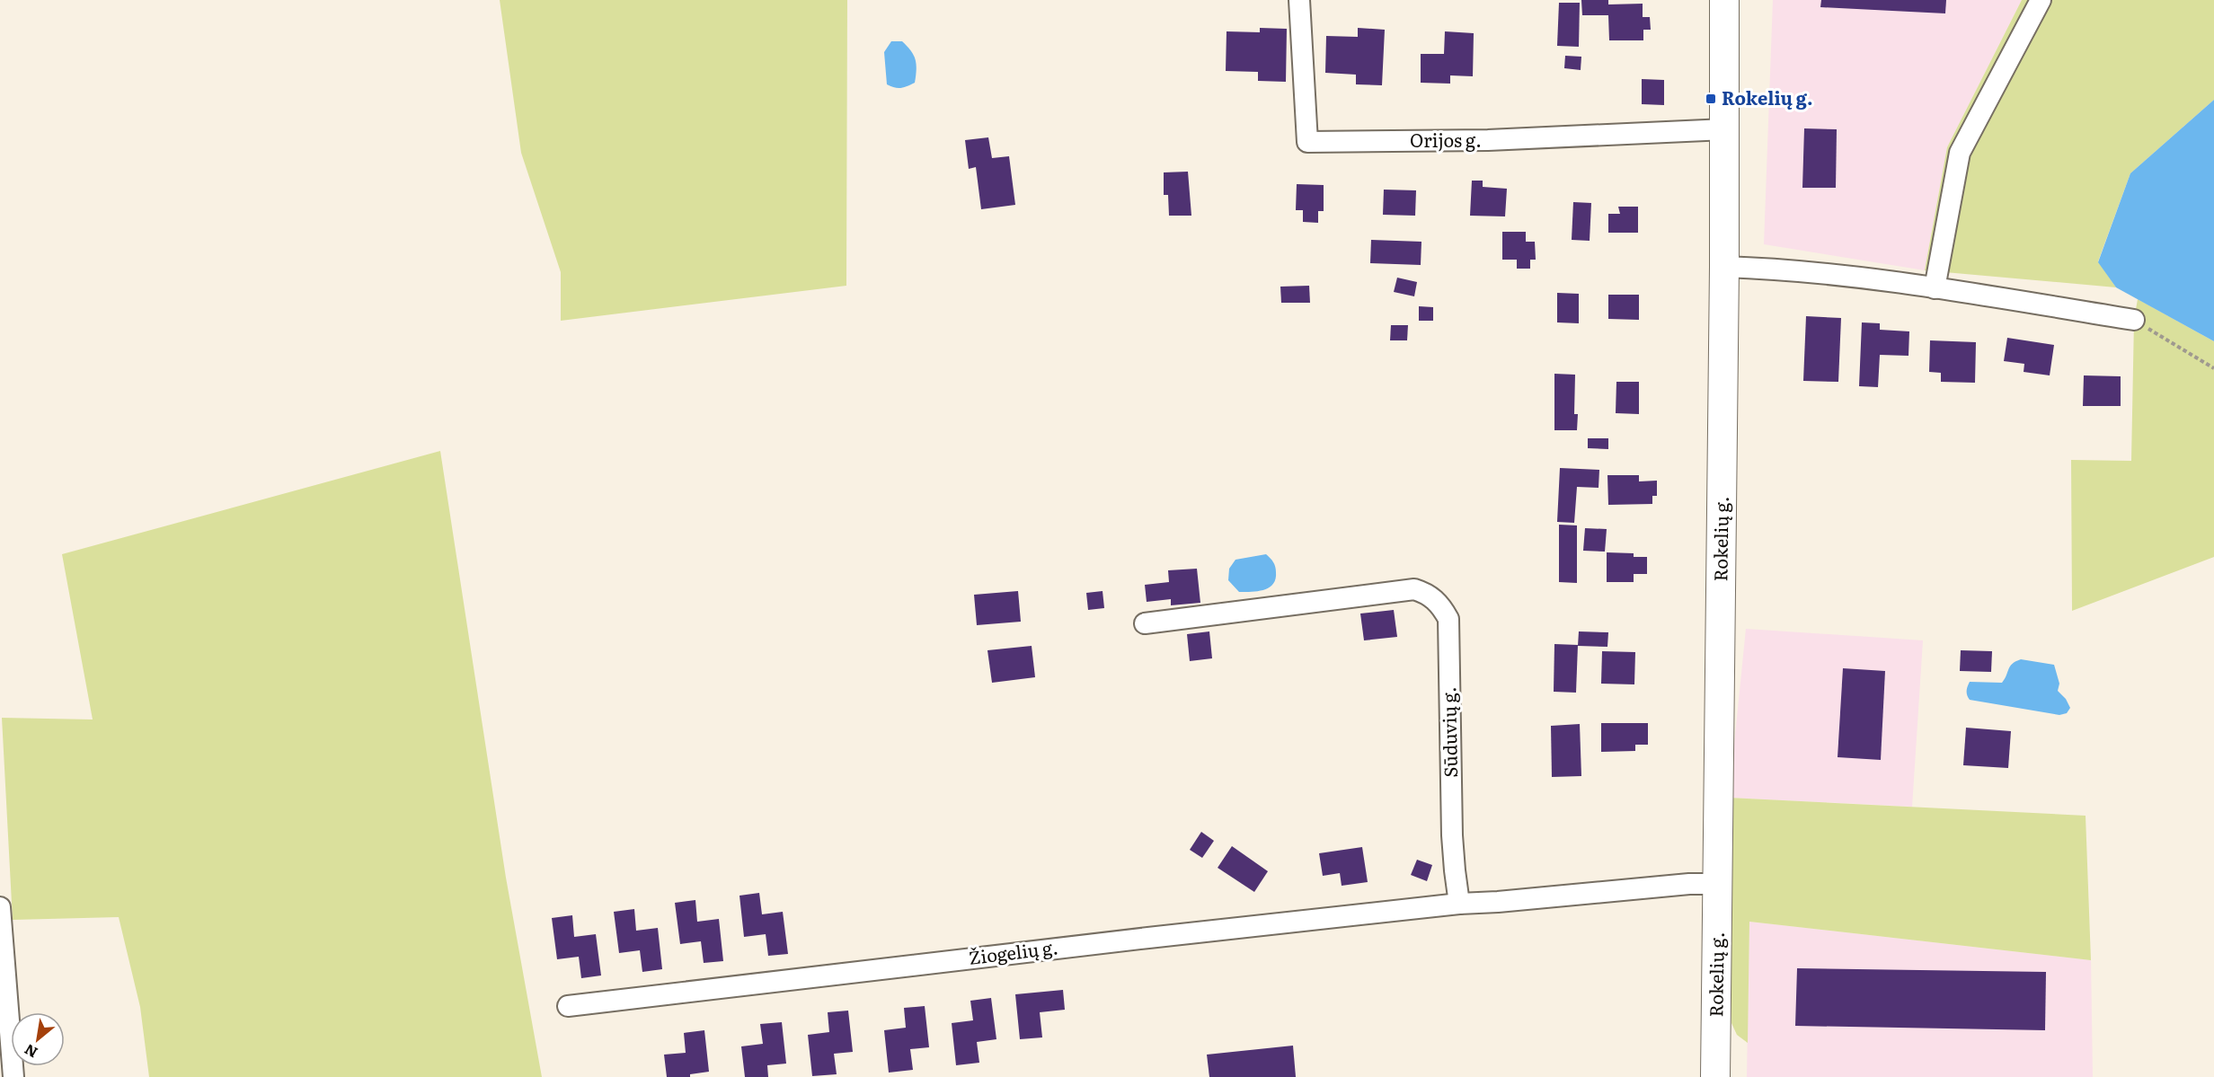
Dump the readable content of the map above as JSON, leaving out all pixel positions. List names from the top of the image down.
{
  "streets": {
    "main road": ["Rokelių g."],
    "street": ["Orijos g.", "Sūduvių g.", "Žiogelių g."]
  },
  "crossings": [
    ["Orijos g.", "Rokelių g."],
    ["Sūduvių g.", "Žiogelių g."]
  ],
  "places": {
    "transit": ["Rokelių g."]
  },
  "north": "bottom left"
}
